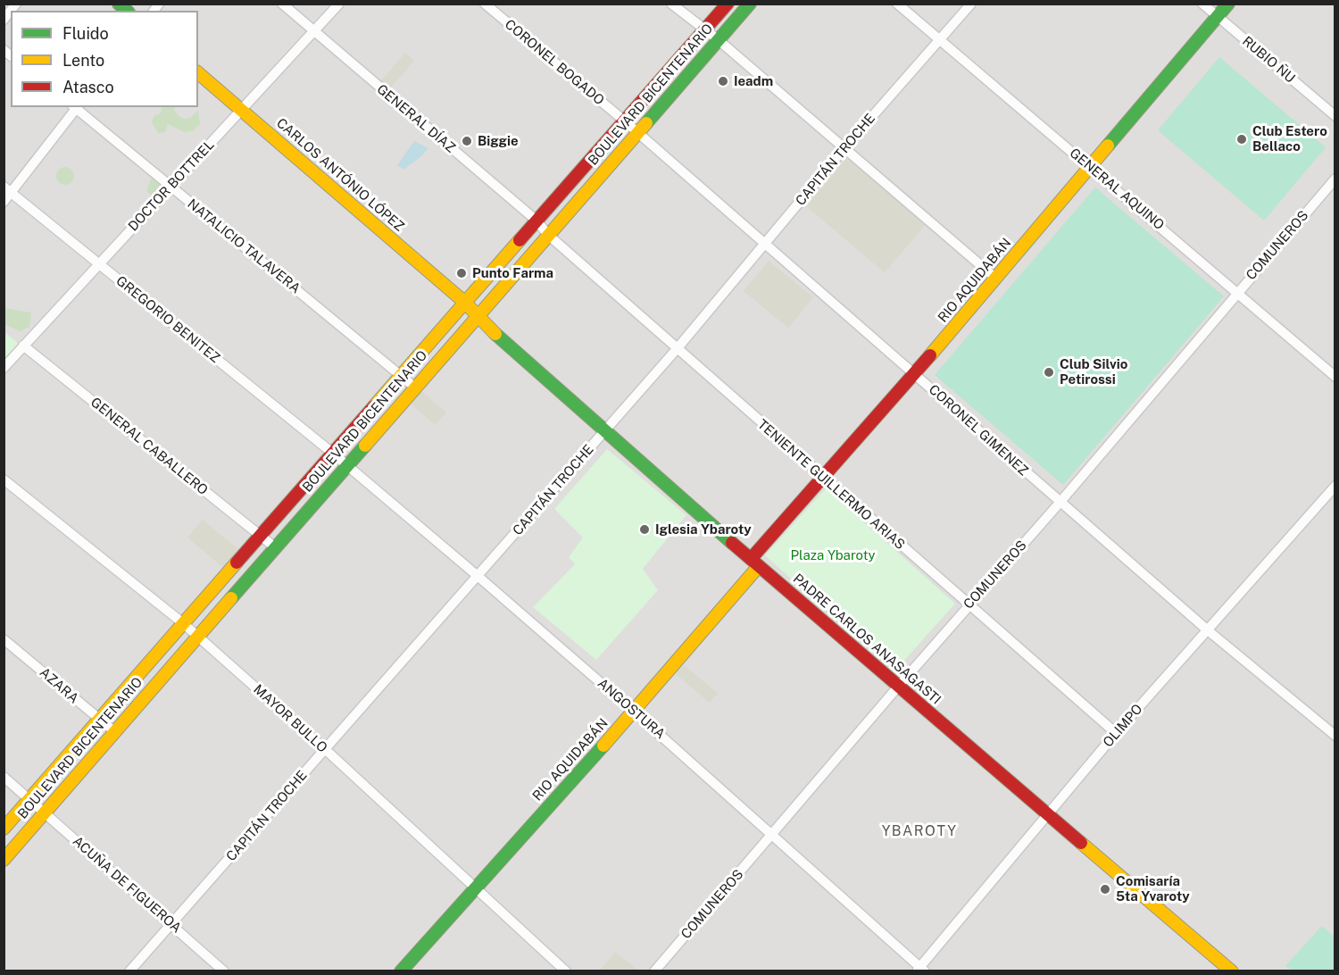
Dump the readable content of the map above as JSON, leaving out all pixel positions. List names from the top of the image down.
{
  "streets": {
    "main road": [
      "BOULEVARD BICENTENARIO",
      "CARLOS ANTÓNIO LÓPEZ",
      "RIO AQUIDABÁN",
      "PADRE CARLOS ANASAGASTI"
    ],
    "street": [
      "RUBIO ÑU",
      "CORONEL BOGADO",
      "GENERAL DÍAZ",
      "CAPITÁN TROCHE",
      "DOCTOR BOTTREL",
      "GENERAL AQUINO",
      "COMUNEROS",
      "NATALICIO TALAVERA",
      "GREGORIO BENITEZ",
      "CORONEL GIMENEZ",
      "GENERAL CABALLERO",
      "TENIENTE GUILLERMO ARIAS",
      "AZARA",
      "ANGOSTURA",
      "MAYOR BULLO",
      "OLIMPO",
      "ACUÑA DE FIGUEROA"
    ]
  },
  "crossings": [
    ["RUBIO ÑU", "RIO AQUIDABÁN"],
    ["CORONEL BOGADO", "BOULEVARD BICENTENARIO"],
    ["CORONEL BOGADO", "CORONEL GIMENEZ"],
    ["BOULEVARD BICENTENARIO", "GENERAL DÍAZ"],
    ["BOULEVARD BICENTENARIO", "CARLOS ANTÓNIO LÓPEZ"],
    ["BOULEVARD BICENTENARIO", "NATALICIO TALAVERA"],
    ["BOULEVARD BICENTENARIO", "GREGORIO BENITEZ"],
    ["BOULEVARD BICENTENARIO", "CORONEL GIMENEZ"],
    ["BOULEVARD BICENTENARIO", "GENERAL CABALLERO"],
    ["BOULEVARD BICENTENARIO", "TENIENTE GUILLERMO ARIAS"],
    ["BOULEVARD BICENTENARIO", "PADRE CARLOS ANASAGASTI"],
    ["BOULEVARD BICENTENARIO", "AZARA"],
    ["BOULEVARD BICENTENARIO", "ANGOSTURA"],
    ["BOULEVARD BICENTENARIO", "MAYOR BULLO"],
    ["BOULEVARD BICENTENARIO", "ACUÑA DE FIGUEROA"],
    ["GENERAL DÍAZ", "DOCTOR BOTTREL"],
    ["GENERAL DÍAZ", "TENIENTE GUILLERMO ARIAS"],
    ["CAPITÁN TROCHE", "GENERAL AQUINO"],
    ["CAPITÁN TROCHE", "CORONEL GIMENEZ"],
    ["CAPITÁN TROCHE", "TENIENTE GUILLERMO ARIAS"],
    ["CAPITÁN TROCHE", "PADRE CARLOS ANASAGASTI"],
    ["CAPITÁN TROCHE", "ANGOSTURA"],
    ["CAPITÁN TROCHE", "MAYOR BULLO"],
    ["CAPITÁN TROCHE", "ACUÑA DE FIGUEROA"],
    ["CARLOS ANTÓNIO LÓPEZ", "DOCTOR BOTTREL"],
    ["CARLOS ANTÓNIO LÓPEZ", "PADRE CARLOS ANASAGASTI"],
    ["DOCTOR BOTTREL", "NATALICIO TALAVERA"],
    ["DOCTOR BOTTREL", "GREGORIO BENITEZ"],
    ["DOCTOR BOTTREL", "GENERAL CABALLERO"],
    ["GENERAL AQUINO", "COMUNEROS"],
    ["GENERAL AQUINO", "RIO AQUIDABÁN"],
    ["COMUNEROS", "CORONEL GIMENEZ"],
    ["COMUNEROS", "TENIENTE GUILLERMO ARIAS"],
    ["COMUNEROS", "PADRE CARLOS ANASAGASTI"],
    ["COMUNEROS", "ANGOSTURA"],
    ["RIO AQUIDABÁN", "CORONEL GIMENEZ"],
    ["RIO AQUIDABÁN", "TENIENTE GUILLERMO ARIAS"],
    ["RIO AQUIDABÁN", "PADRE CARLOS ANASAGASTI"],
    ["RIO AQUIDABÁN", "ANGOSTURA"],
    ["RIO AQUIDABÁN", "MAYOR BULLO"],
    ["GREGORIO BENITEZ", "ANGOSTURA"],
    ["CORONEL GIMENEZ", "OLIMPO"],
    ["TENIENTE GUILLERMO ARIAS", "OLIMPO"],
    ["PADRE CARLOS ANASAGASTI", "OLIMPO"],
    ["ANGOSTURA", "OLIMPO"]
  ],
  "districts": ["YBAROTY"],
  "parks": ["Plaza Ybaroty"],
  "places": [
    "Ieadm",
    "Club Estero Bellaco",
    "Biggie",
    "Punto Farma",
    "Club Silvio Petirossi",
    "Iglesia Ybaroty",
    "Comisaría 5ta Yvaroty"
  ],
  "legend": ["Fluido", "Lento", "Atasco"]
}
